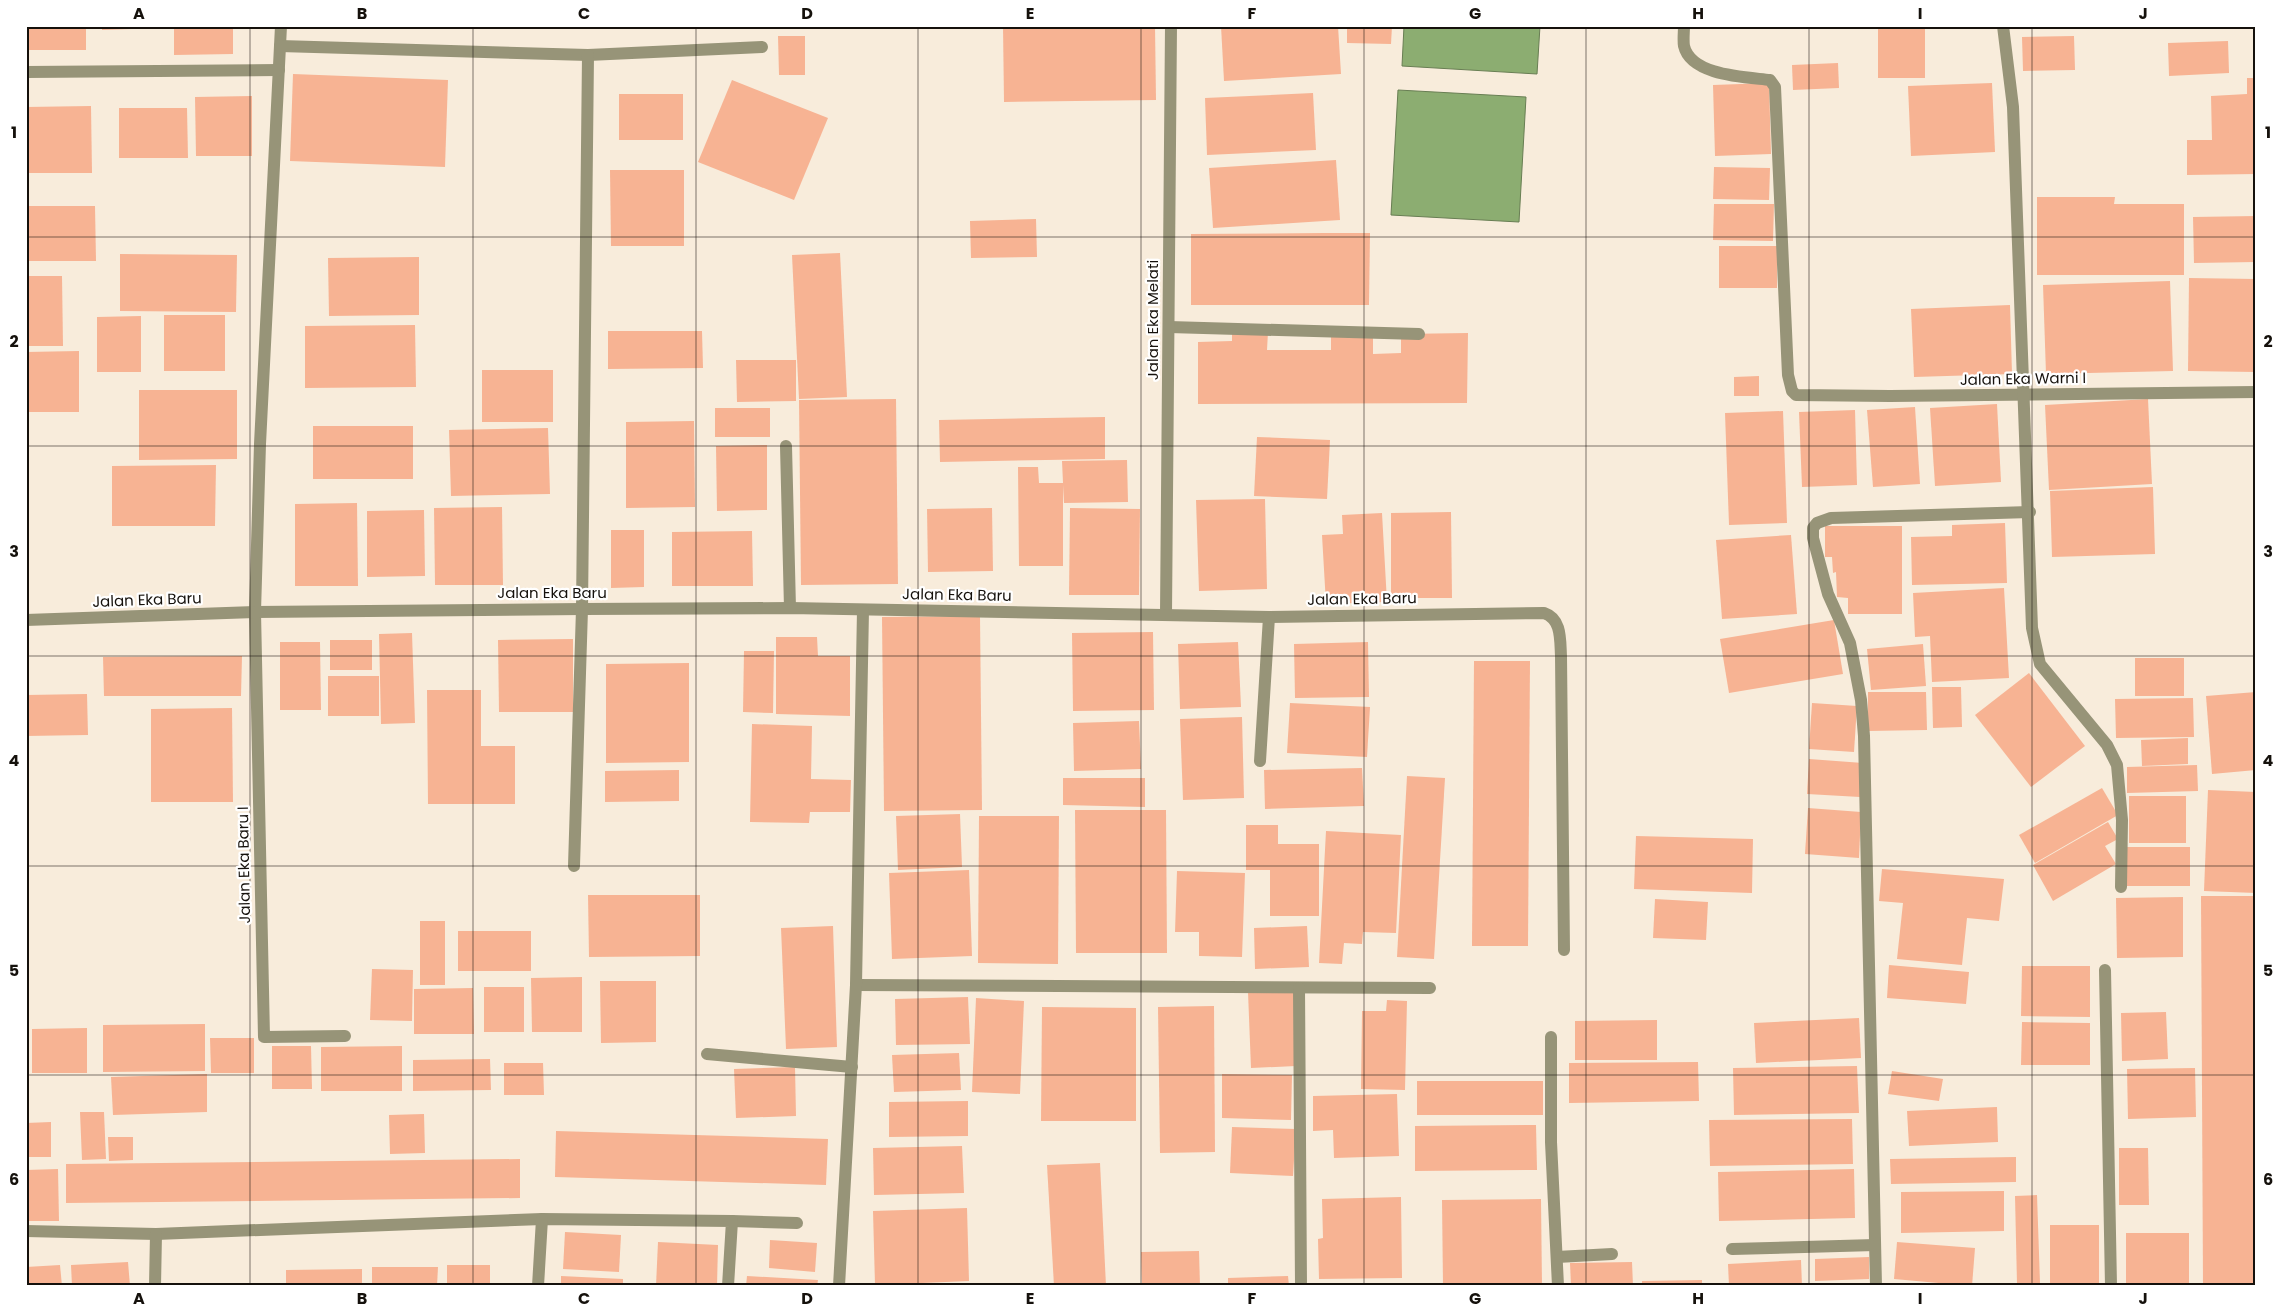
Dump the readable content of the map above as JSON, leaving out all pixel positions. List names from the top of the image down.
{
  "streets": {
    "street": [
      "Jalan Eka Melati",
      "Jalan Eka Warni I",
      "Jalan Eka Baru",
      "Jalan Eka Baru I"
    ]
  },
  "crossings": [
    ["Jalan Eka Melati", "Jalan Eka Baru"],
    ["Jalan Eka Baru", "Jalan Eka Baru I"]
  ],
  "grid": {
    "columns": [
      "A",
      "B",
      "C",
      "D",
      "E",
      "F",
      "G",
      "H",
      "I",
      "J"
    ],
    "rows": [
      "1",
      "2",
      "3",
      "4",
      "5",
      "6"
    ]
  }
}
